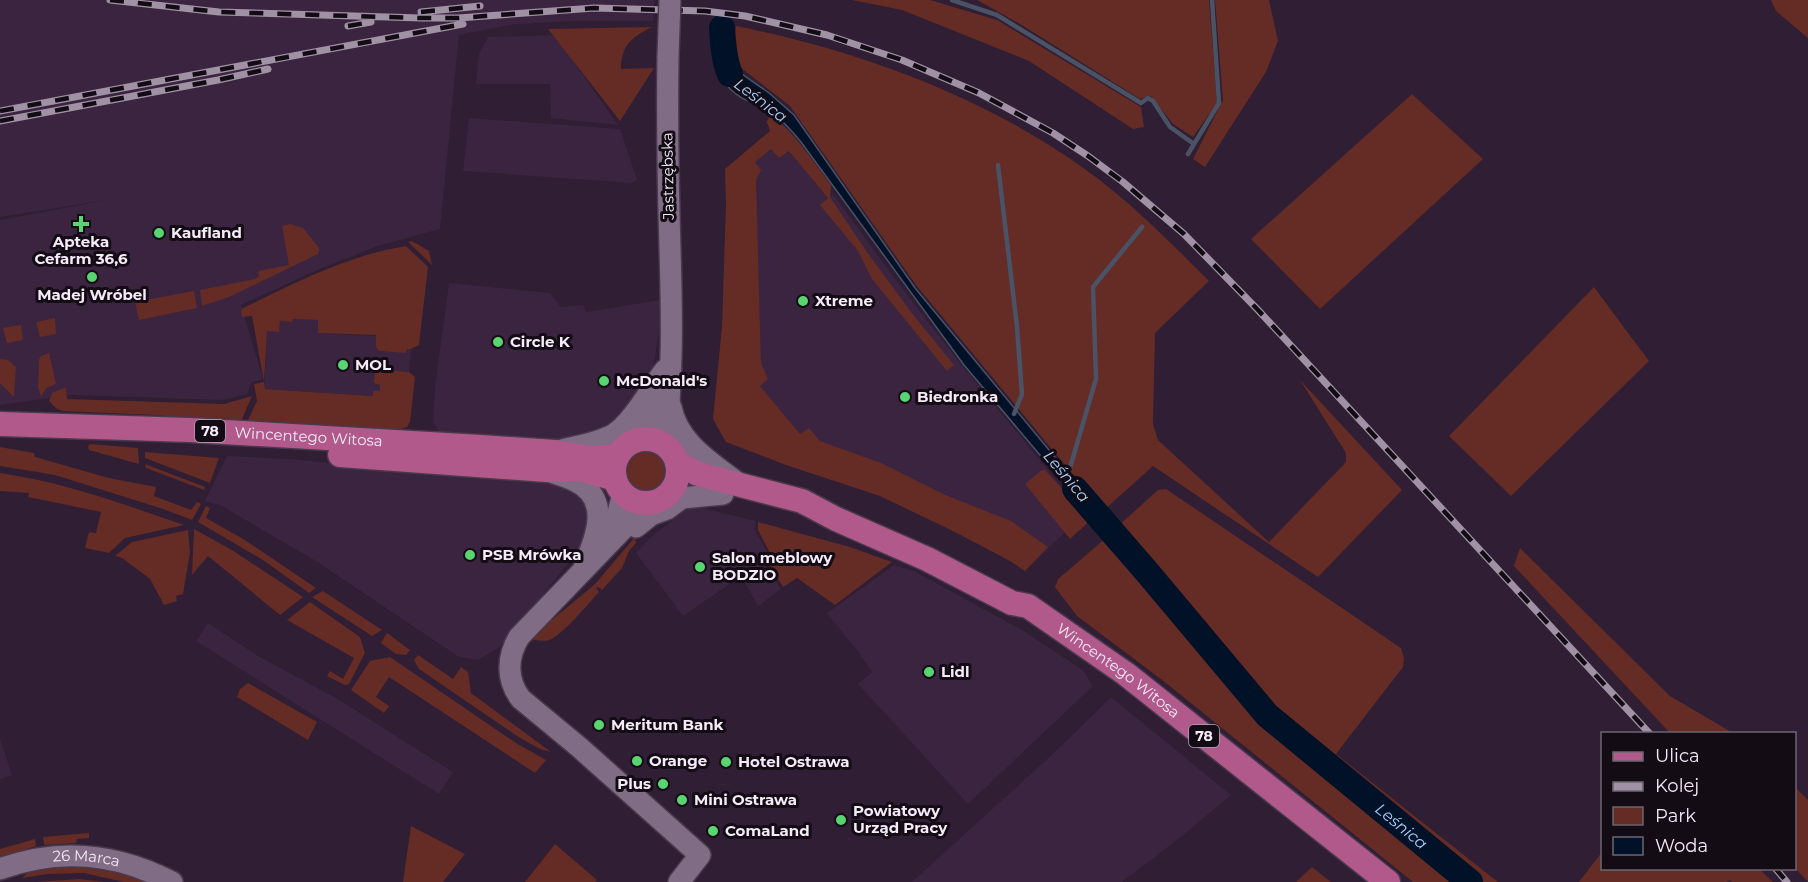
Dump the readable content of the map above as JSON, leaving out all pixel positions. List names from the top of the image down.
{
  "streets": {
    "main road": ["78", "Wincentego Witosa"],
    "street": ["Jastrzębska", "26 Marca"]
  },
  "crossings": [
    ["Jastrzębska", "78"],
    ["Jastrzębska", "Wincentego Witosa"],
    ["78", "Wincentego Witosa"]
  ],
  "water": ["Leśnica"],
  "places": {
    "health": ["Apteka Cefarm 36,6"],
    "other": [
      "Kaufland",
      "Madej Wróbel",
      "Xtreme",
      "Circle K",
      "MOL",
      "McDonald's",
      "Biedronka",
      "PSB Mrówka",
      "Salon meblowy BODZIO",
      "Lidl",
      "Meritum Bank",
      "Orange",
      "Hotel Ostrawa",
      "Plus",
      "Mini Ostrawa",
      "Powiatowy Urząd Pracy",
      "ComaLand"
    ]
  },
  "legend": [
    "Ulica",
    "Kolej",
    "Park",
    "Woda"
  ]
}
